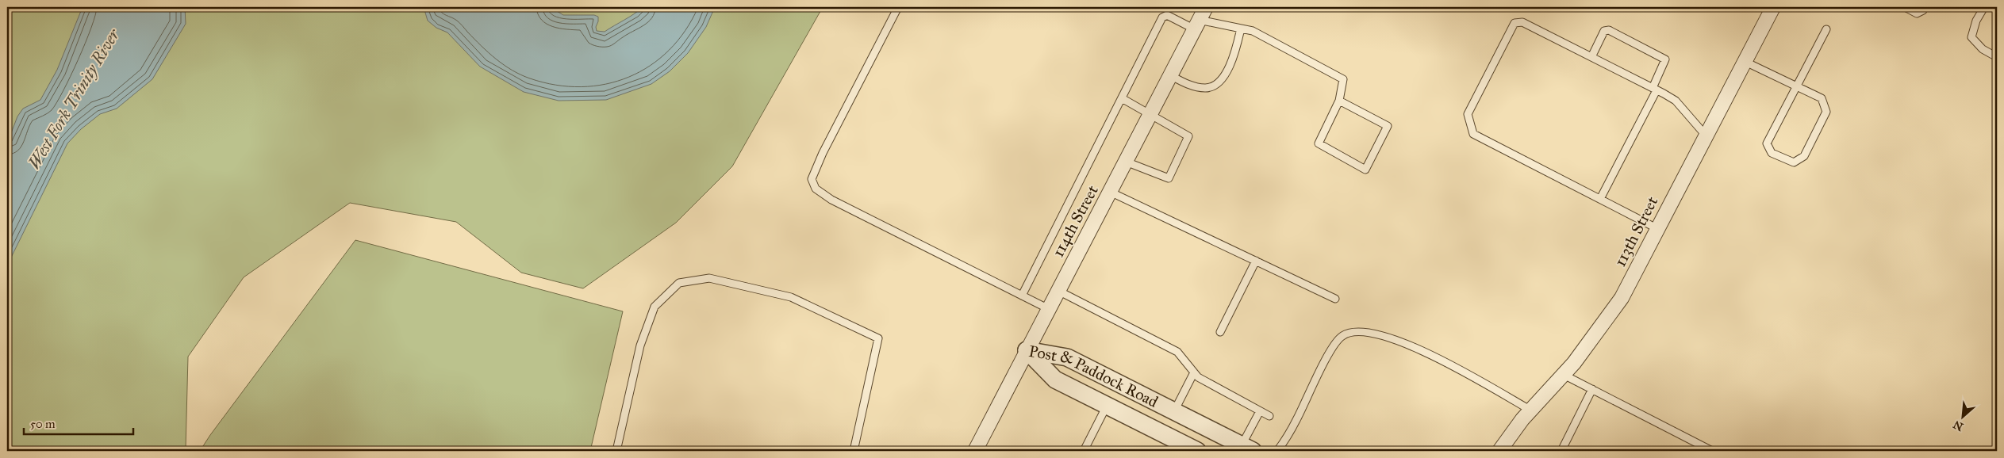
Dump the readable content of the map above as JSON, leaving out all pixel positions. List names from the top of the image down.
{
  "streets": {
    "street": ["114th Street", "113th Street", "Post & Paddock Road"]
  },
  "crossings": [
    ["114th Street", "Post & Paddock Road"]
  ],
  "water": ["West Fork Trinity River"],
  "scale_bar": "50 m",
  "north": "bottom left"
}
